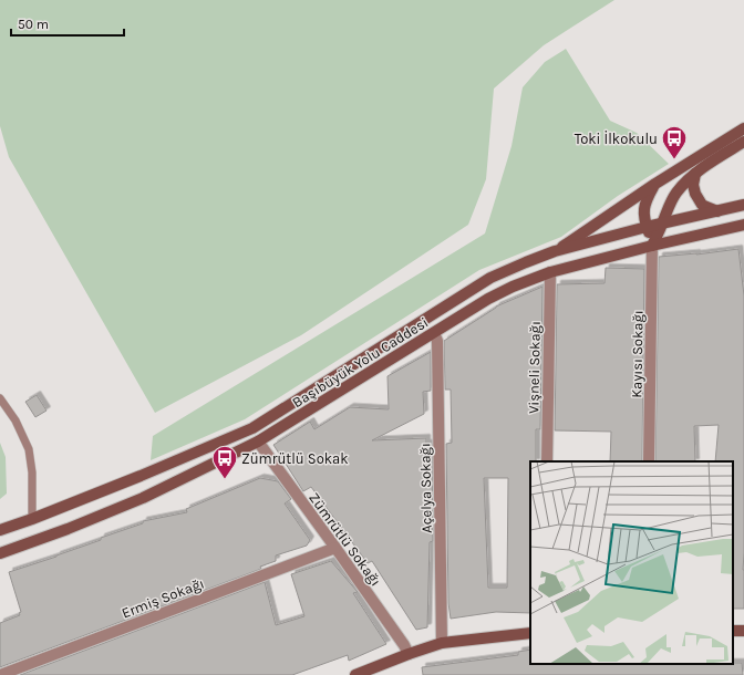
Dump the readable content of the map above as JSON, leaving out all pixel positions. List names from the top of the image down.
{
  "streets": {
    "main road": ["Başıbüyük Yolu Caddesi"],
    "street": [
      "Kayısı Sokağı",
      "Vişneli Sokağı",
      "Açelya Sokağı",
      "Zümrütlü Sokağı",
      "Ermiş Sokağı"
    ]
  },
  "crossings": [
    ["Kayısı Sokağı", "Başıbüyük Yolu Caddesi"],
    ["Başıbüyük Yolu Caddesi", "Vişneli Sokağı"],
    ["Başıbüyük Yolu Caddesi", "Açelya Sokağı"],
    ["Başıbüyük Yolu Caddesi", "Zümrütlü Sokağı"],
    ["Zümrütlü Sokağı", "Ermiş Sokağı"]
  ],
  "places": {
    "bus stop": ["Toki İlkokulu", "Zümrütlü Sokak"]
  },
  "scale_bar": "50 m"
}
